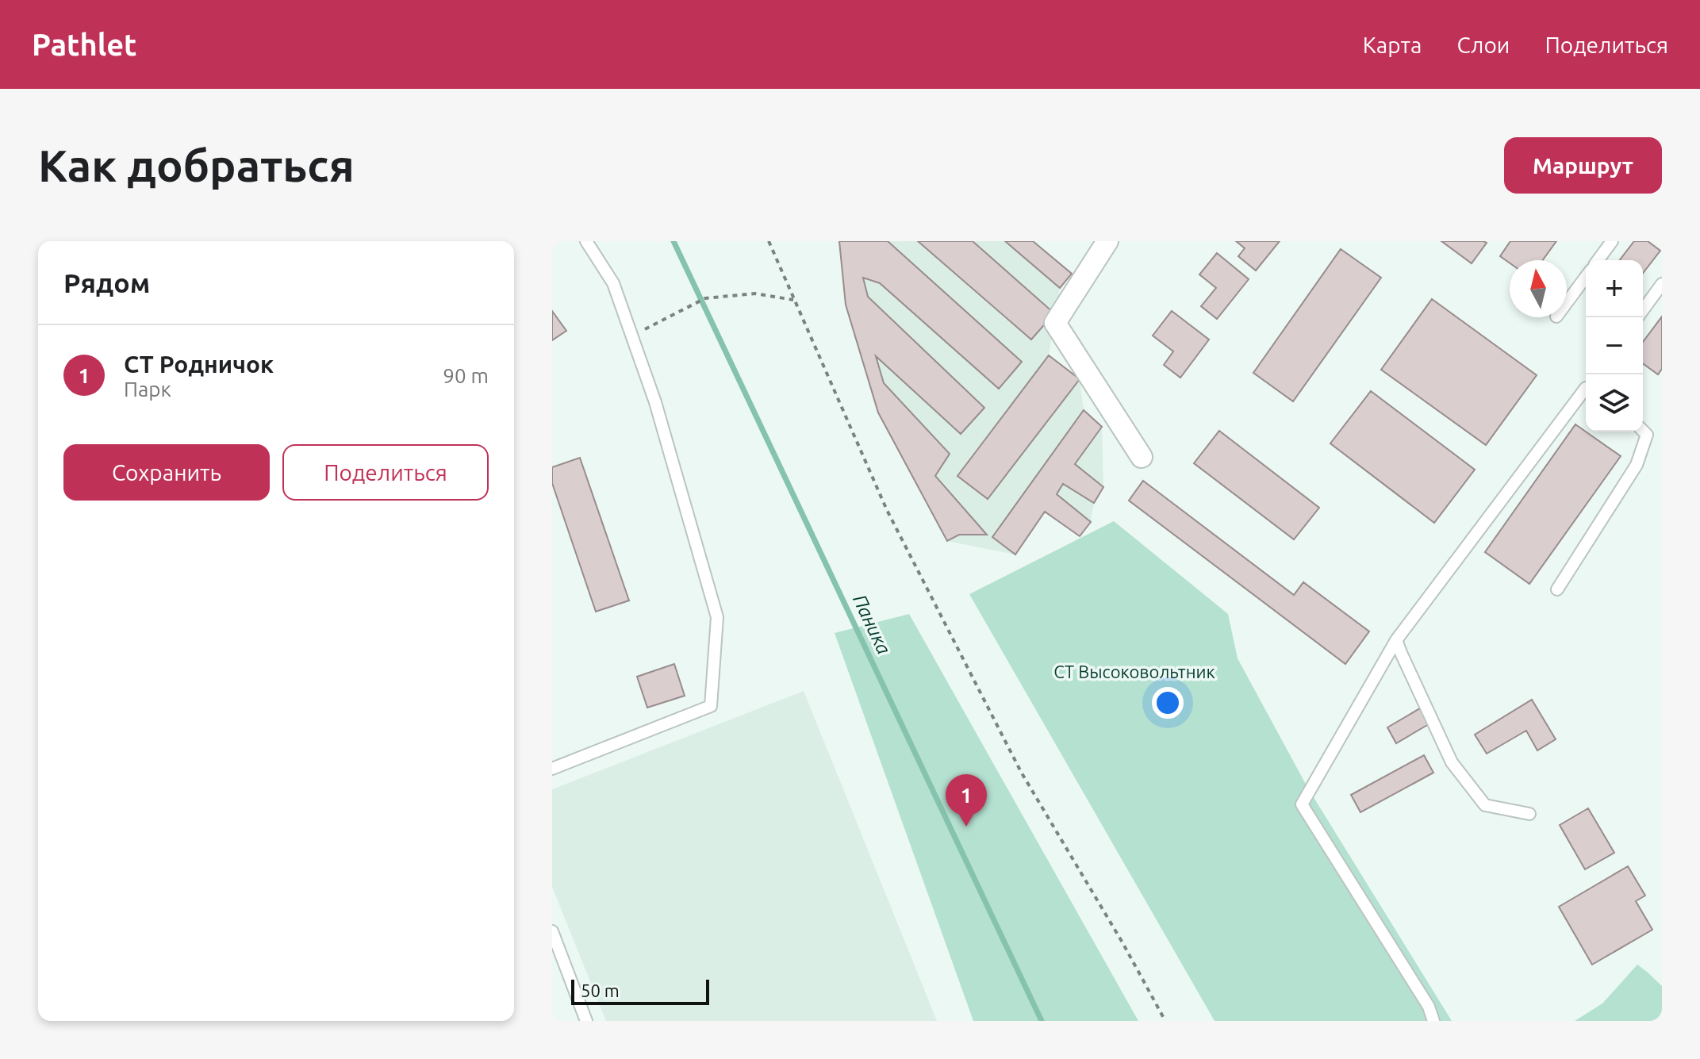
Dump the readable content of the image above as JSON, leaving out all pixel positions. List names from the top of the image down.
{
  "water": ["Паника"],
  "parks": ["СТ Высоковольтник"],
  "scale_bar": "50 m",
  "north": "top",
  "page": {
    "header": "Pathlet",
    "nav": ["Карта", "Слои", "Поделиться"],
    "buttons": [
      "Маршрут",
      ["Сохранить", "Поделиться"]
    ],
    "title": "Как добраться",
    "heading": "Рядом",
    "map_buttons": ["+", "−"],
    "list": [
      {
        "mark": "1",
        "name": "СТ Родничок",
        "note": "Парк",
        "value": "90 m"
      }
    ],
    "pins": "1",
    "scale": "50 m"
  }
}
